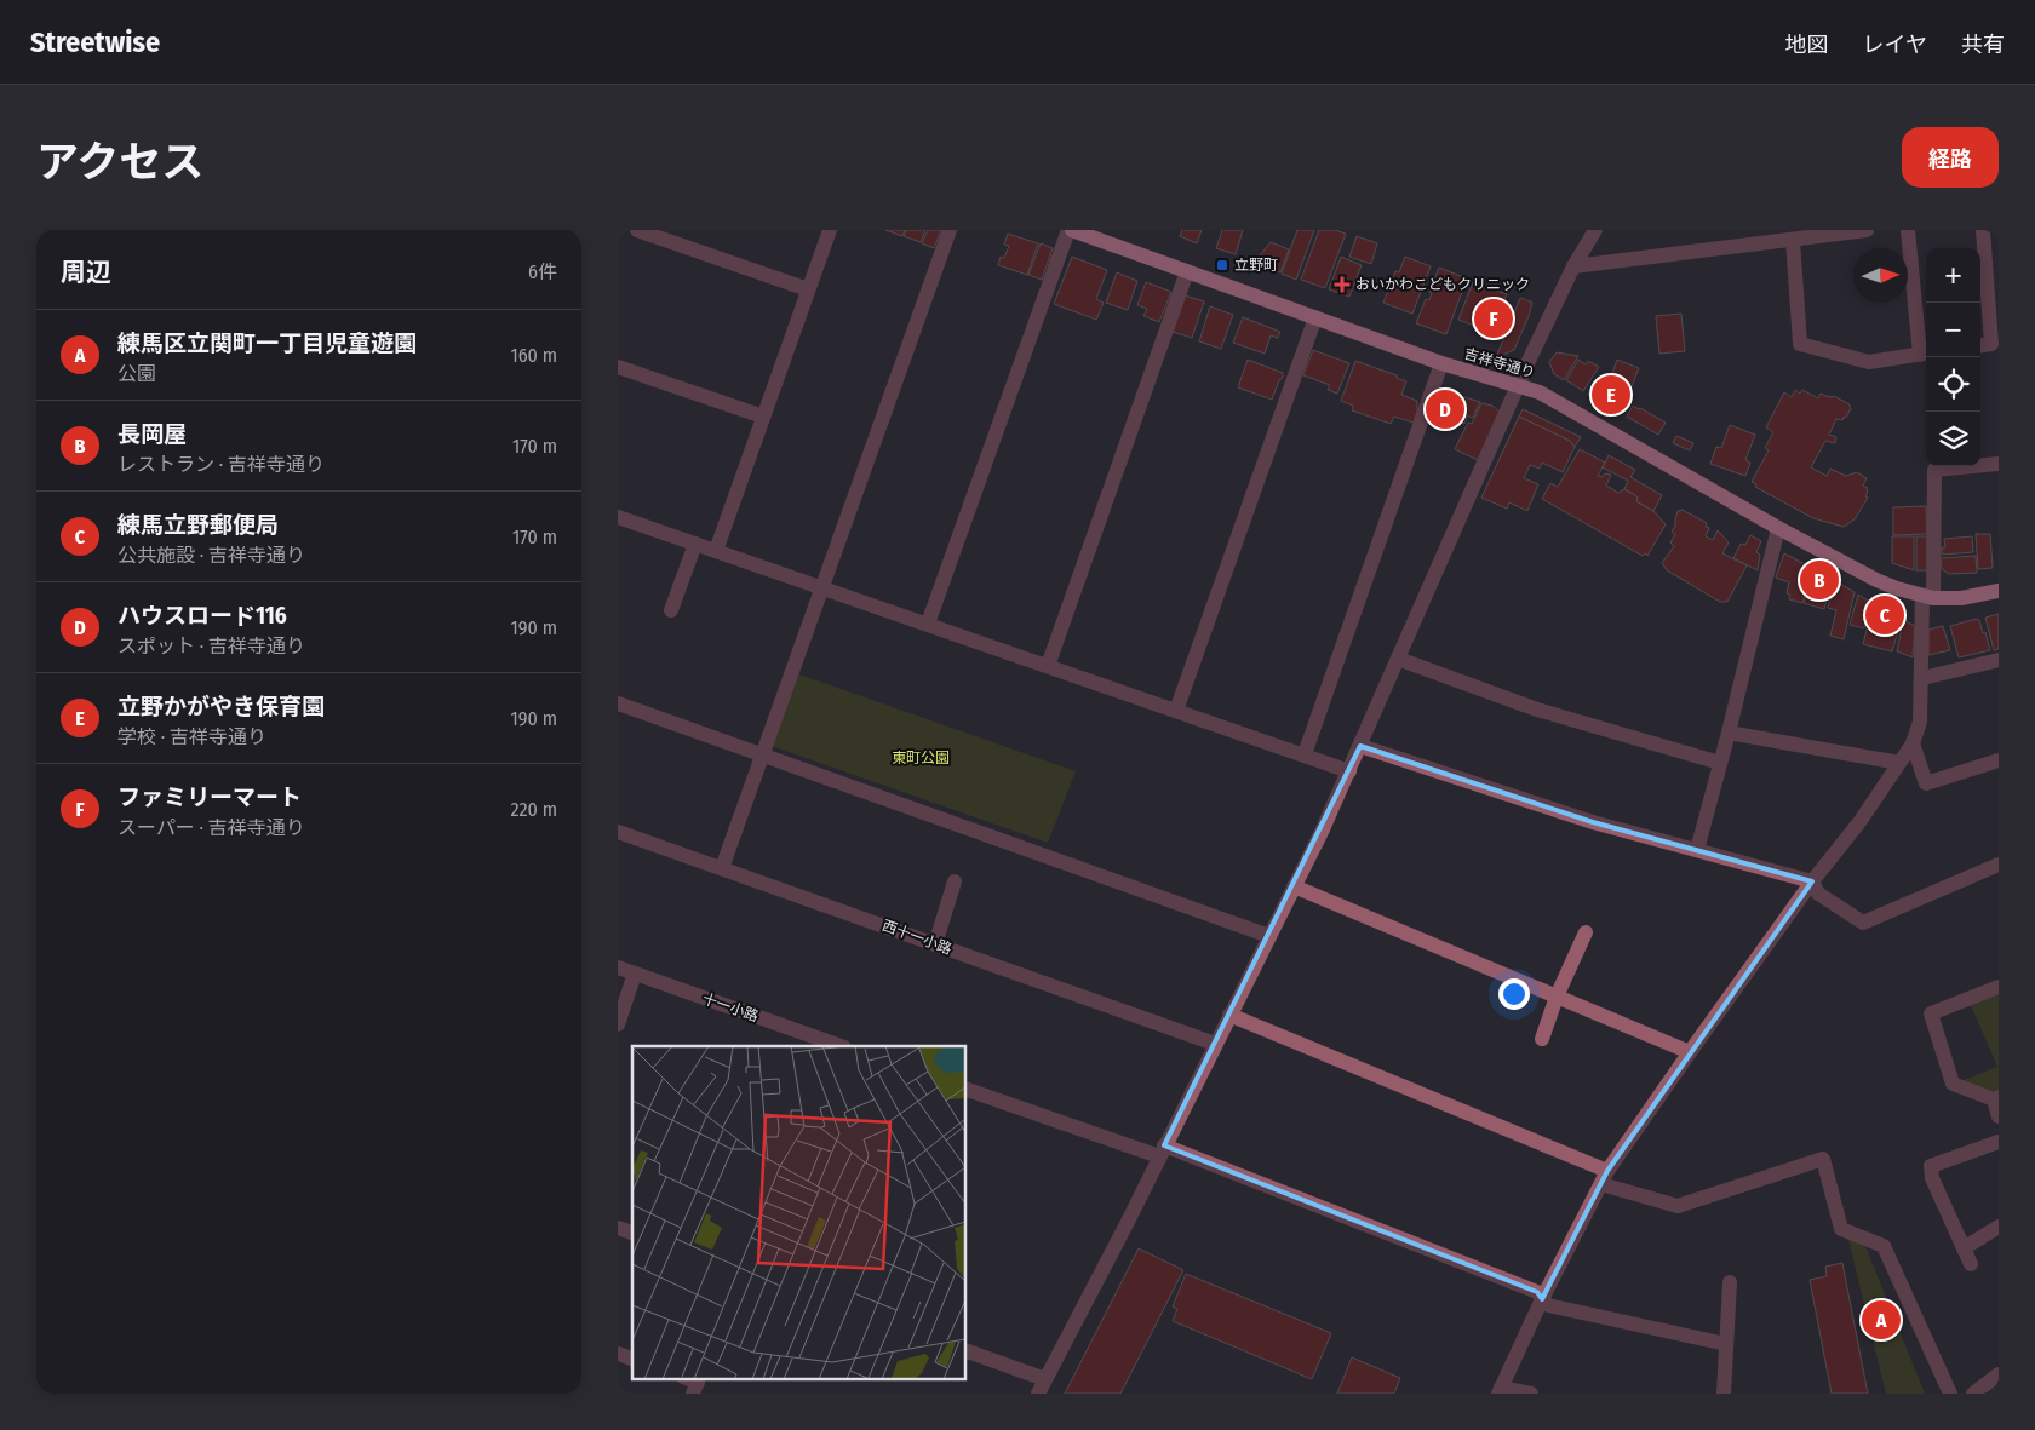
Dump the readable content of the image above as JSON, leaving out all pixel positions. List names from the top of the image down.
{
  "streets": {
    "main road": ["吉祥寺通り"],
    "street": ["西十一小路", "十一小路"]
  },
  "parks": ["東町公園"],
  "places": {
    "transit": ["立野町"],
    "health": ["おいかわこどもクリニック"]
  },
  "north": "right",
  "page": {
    "header": "Streetwise",
    "nav": ["地図", "レイヤ", "共有"],
    "title": "アクセス",
    "buttons": "経路",
    "heading": ["周辺", "6件"],
    "map_buttons": ["+", "−"],
    "pins": [
      "F",
      "E",
      "D",
      "B",
      "C",
      "A"
    ],
    "list": [
      {
        "mark": "A",
        "name": "練馬区立関町一丁目児童遊園",
        "note": "公園",
        "value": "160 m"
      },
      {
        "mark": "B",
        "name": "長岡屋",
        "note": "レストラン · 吉祥寺通り",
        "value": "170 m"
      },
      {
        "mark": "C",
        "name": "練馬立野郵便局",
        "note": "公共施設 · 吉祥寺通り",
        "value": "170 m"
      },
      {
        "mark": "D",
        "name": "ハウスロード116",
        "note": "スポット · 吉祥寺通り",
        "value": "190 m"
      },
      {
        "mark": "E",
        "name": "立野かがやき保育園",
        "note": "学校 · 吉祥寺通り",
        "value": "190 m"
      },
      {
        "mark": "F",
        "name": "ファミリーマート",
        "note": "スーパー · 吉祥寺通り",
        "value": "220 m"
      }
    ]
  }
}
